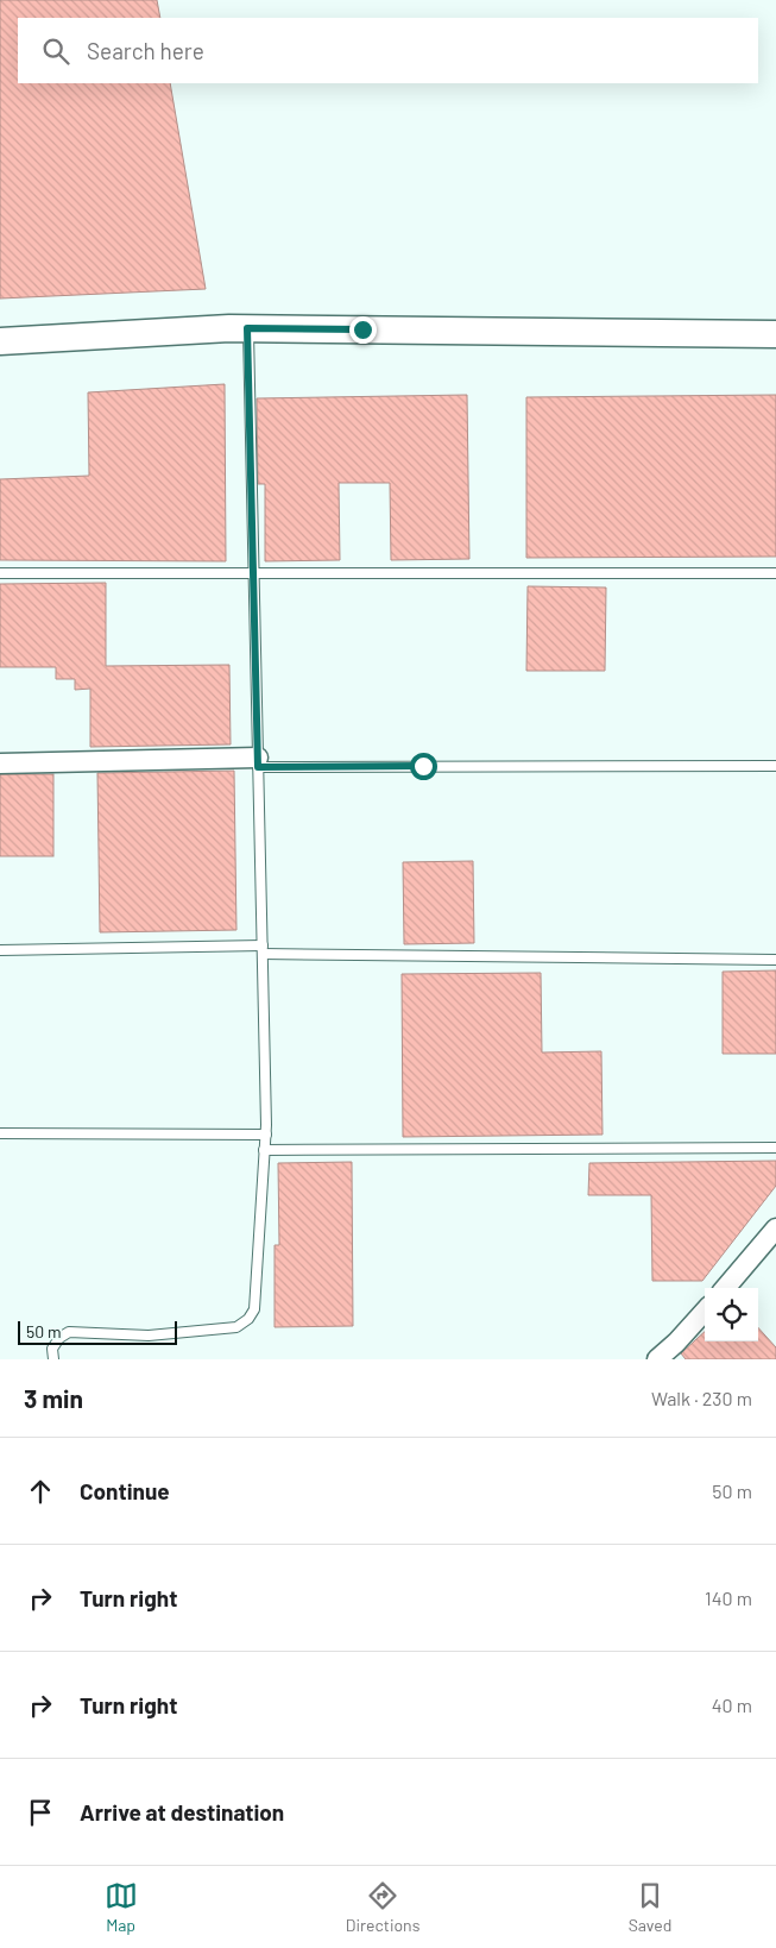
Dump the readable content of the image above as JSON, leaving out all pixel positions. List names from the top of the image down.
{
  "scale_bar": "50 m",
  "page": {
    "search": "Search here",
    "scale": "50 m",
    "heading": ["3 min", "Walk · 230 m"],
    "list": [
      ["Continue", "50 m"],
      ["Turn right", "140 m"],
      ["Turn right", "40 m"],
      "Arrive at destination"
    ],
    "nav": ["Map", "Directions", "Saved"]
  }
}
